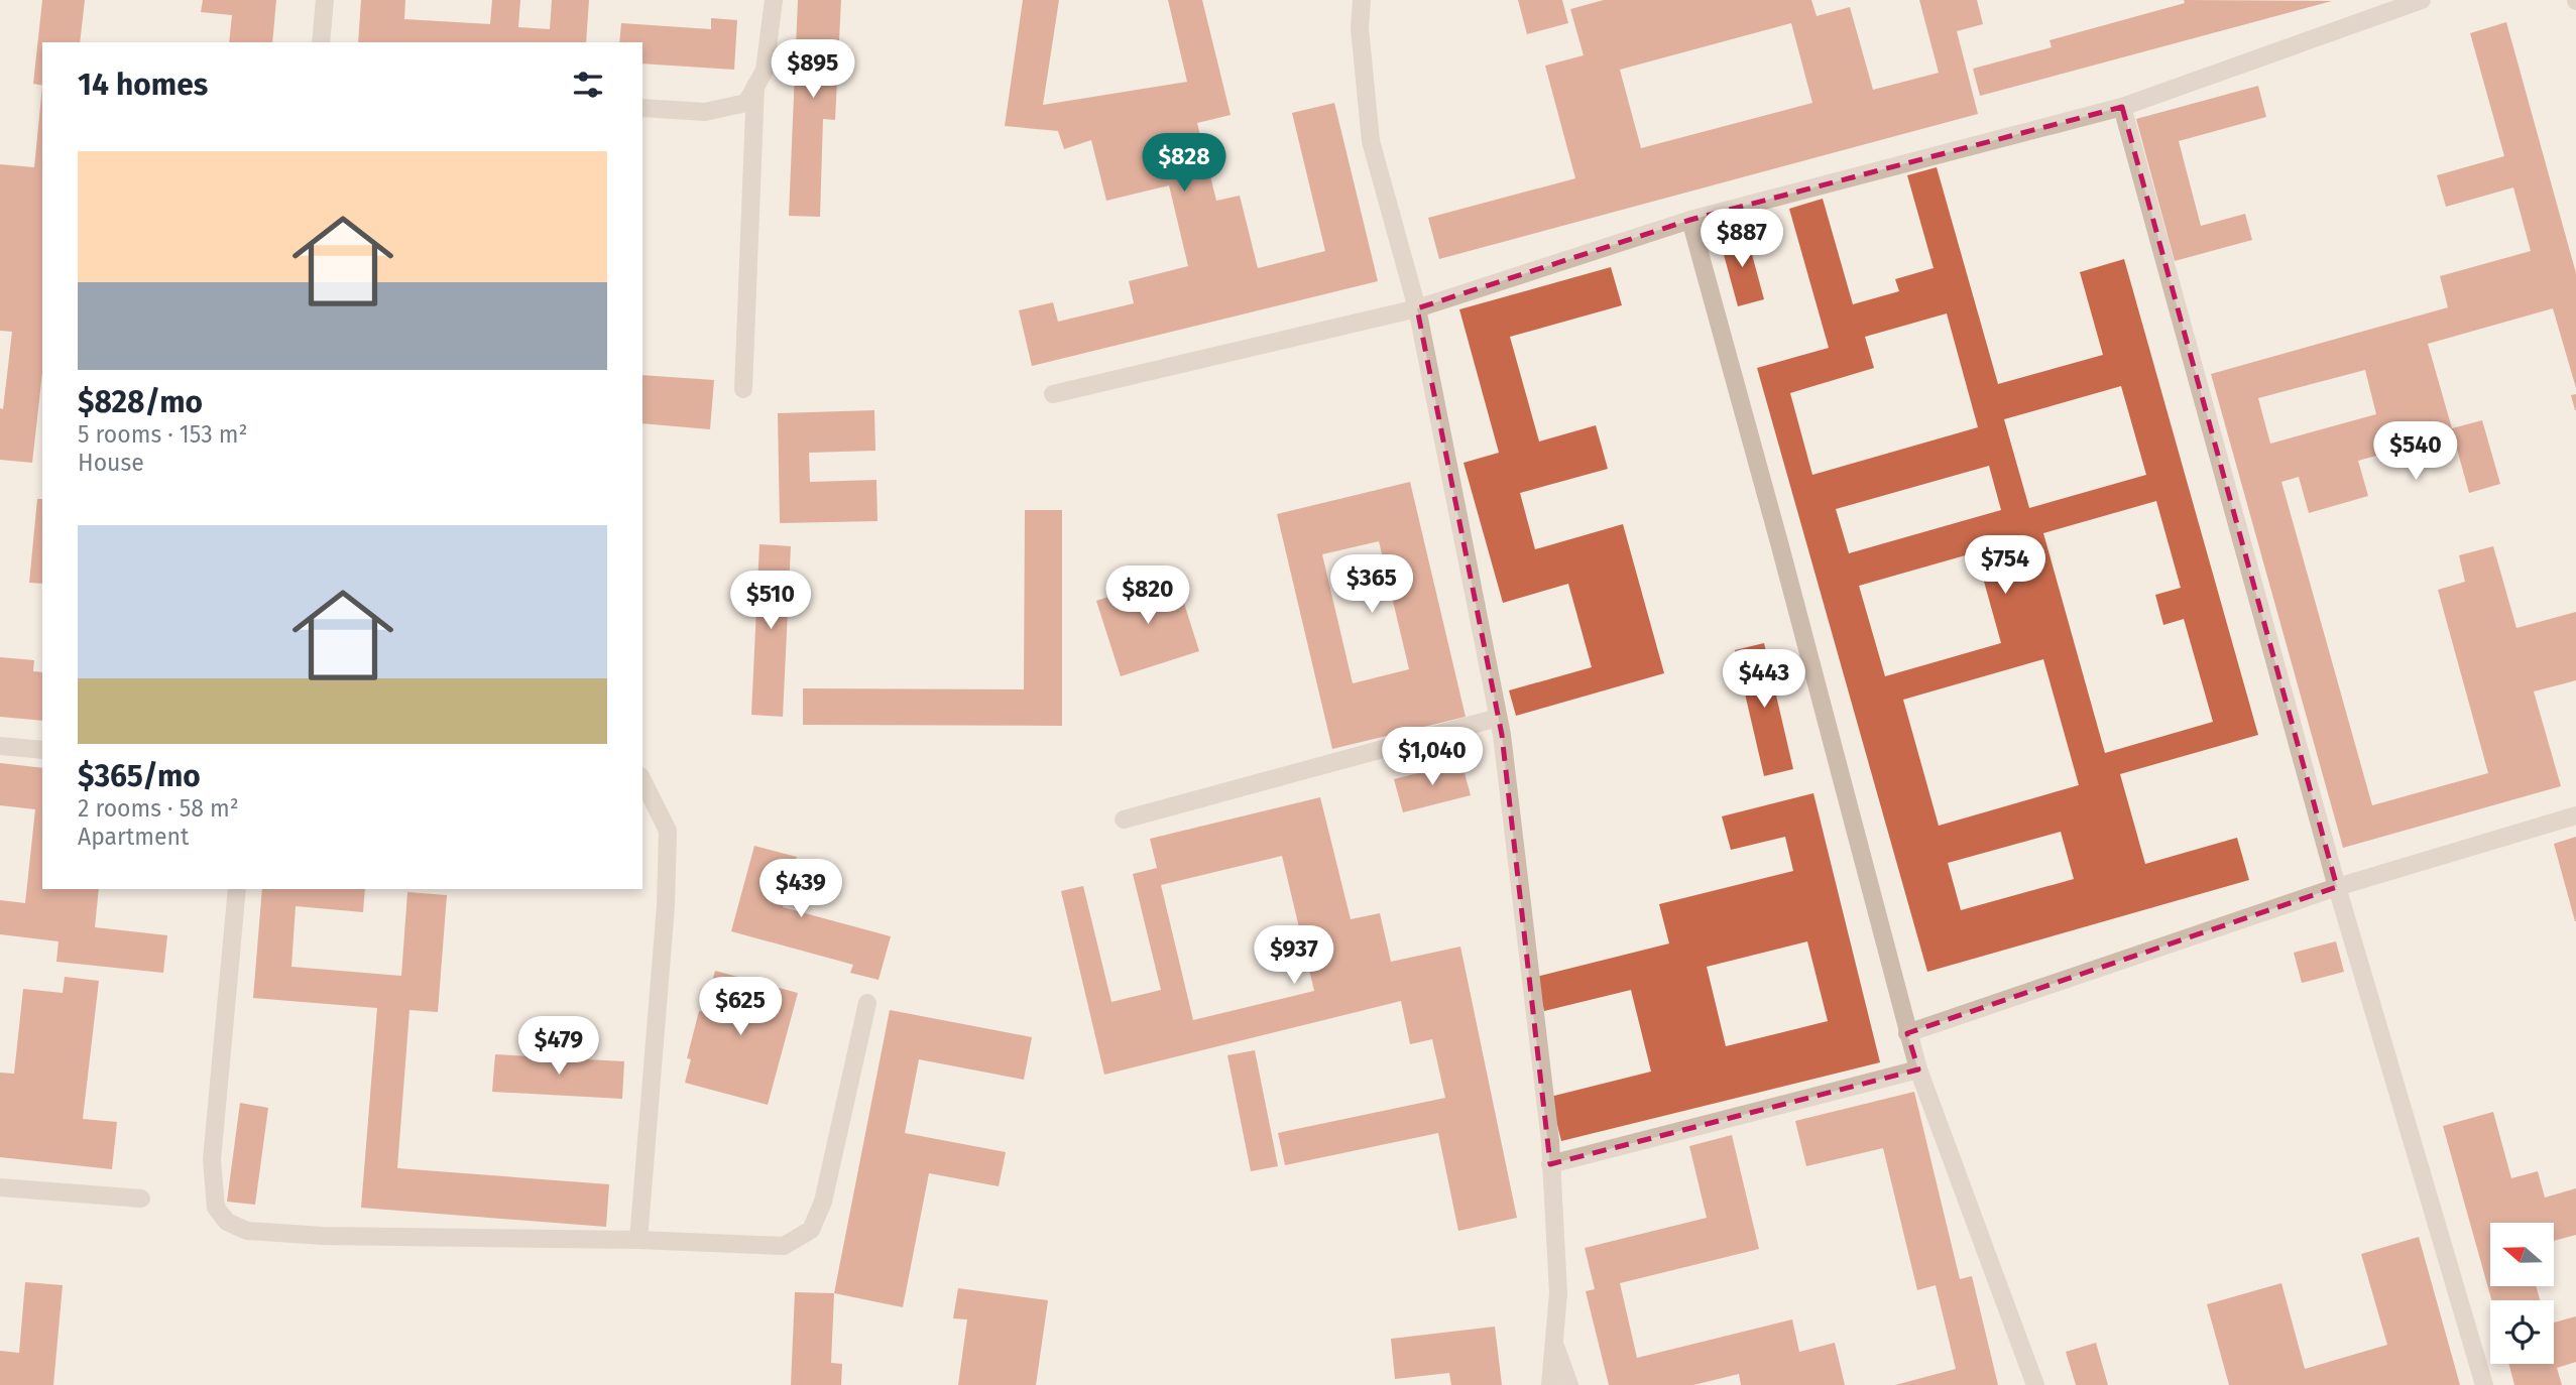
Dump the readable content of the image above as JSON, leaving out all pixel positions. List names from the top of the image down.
{
  "north": "left",
  "page": {
    "price": [
      "$895",
      "$828",
      "$887",
      "$540",
      "$754",
      "$365",
      "$820",
      "$510",
      "$443",
      "$1,040",
      "$439",
      "$937",
      "$625",
      "$479"
    ],
    "heading": "14 homes",
    "list": [
      {
        "name": "$828/mo",
        "note": "5 rooms · 153 m² · House"
      },
      {
        "name": "$365/mo",
        "note": "2 rooms · 58 m² · Apartment"
      }
    ]
  }
}
